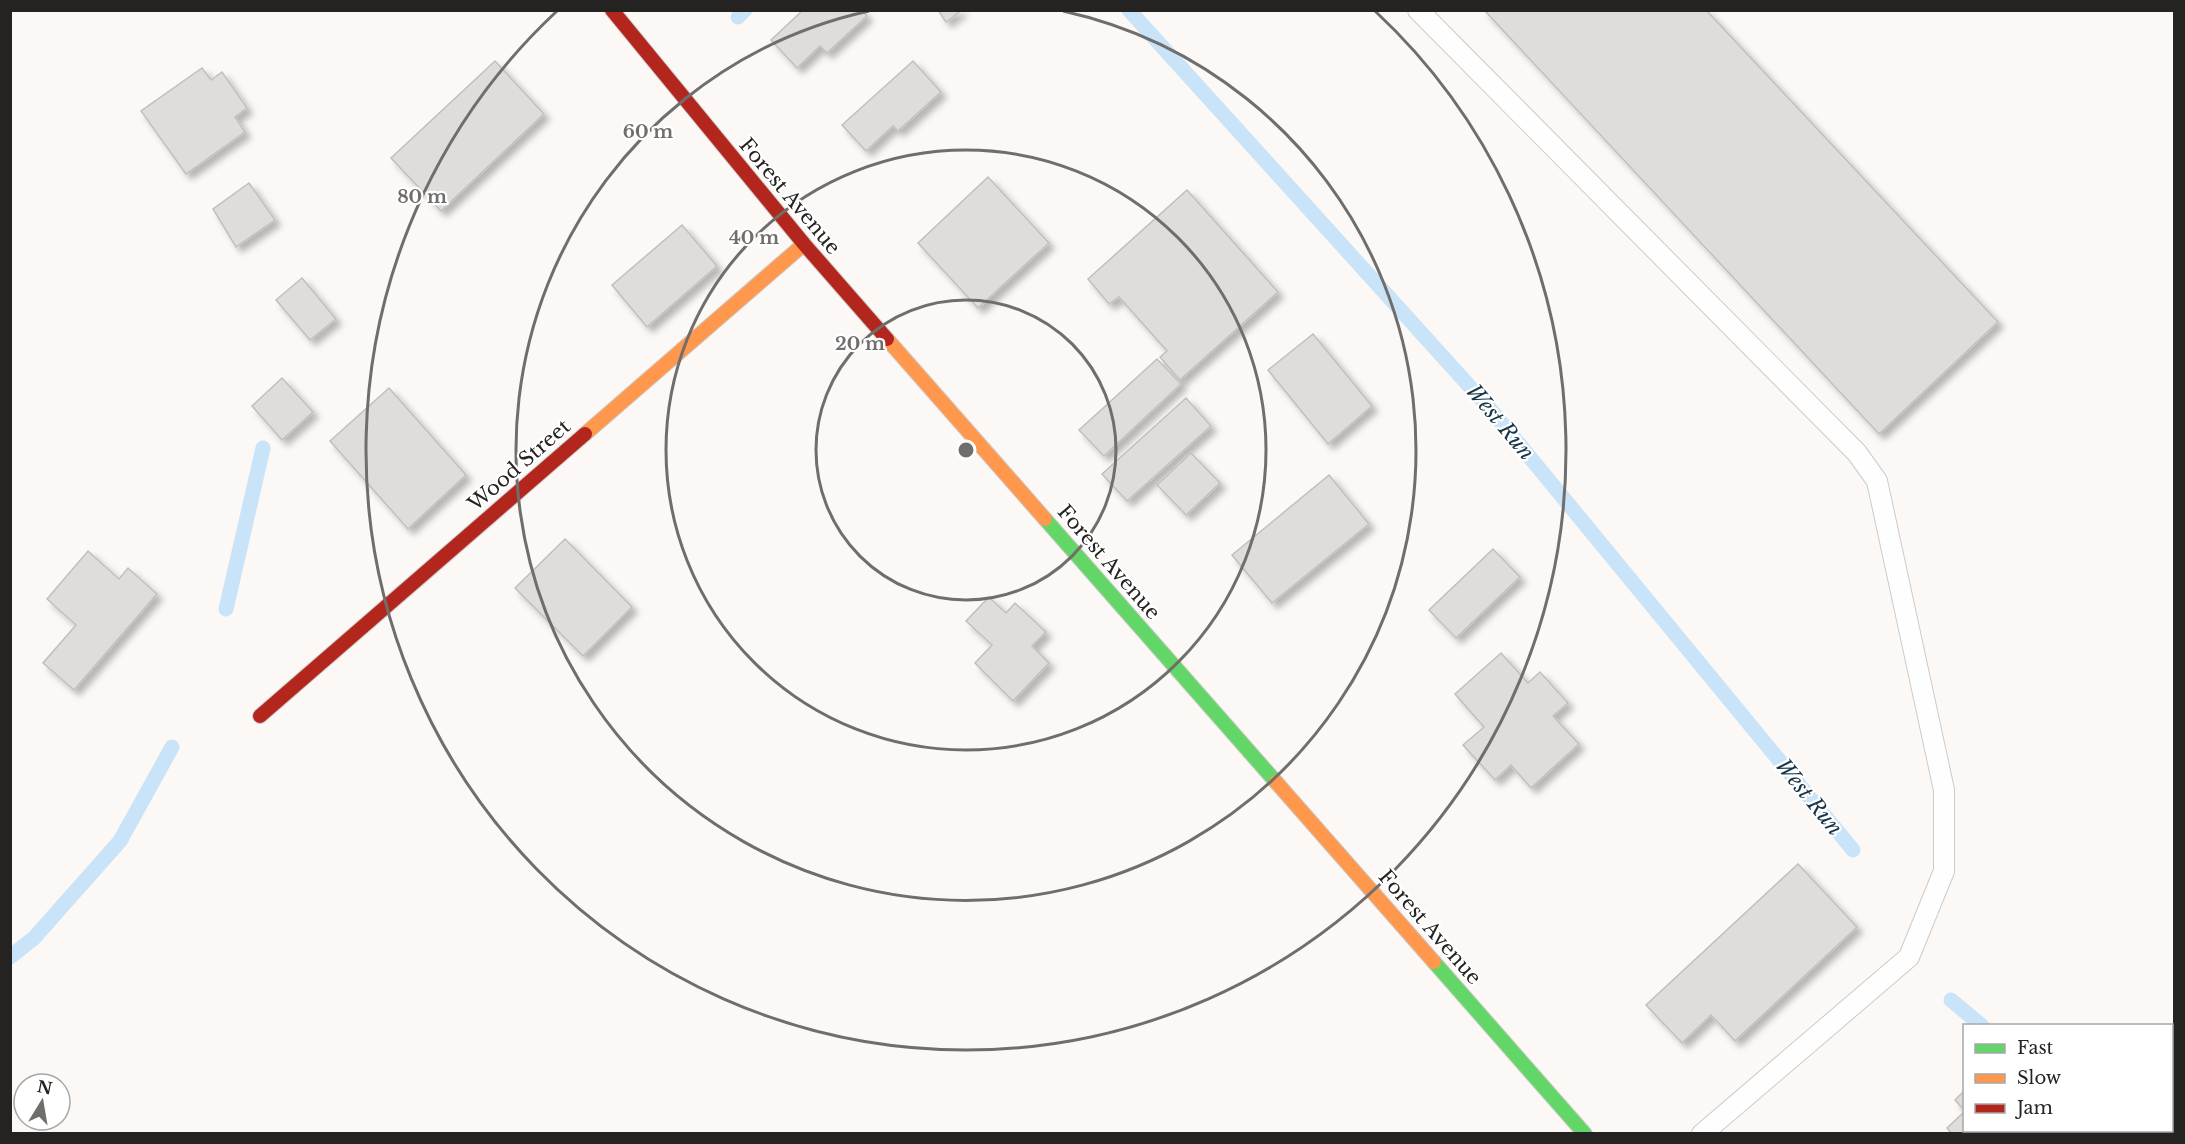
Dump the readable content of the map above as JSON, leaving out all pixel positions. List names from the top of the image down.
{
  "streets": {
    "street": ["Forest Avenue", "Wood Street"]
  },
  "crossings": [
    ["Forest Avenue", "Wood Street"]
  ],
  "water": ["West Run"],
  "legend": ["Fast", "Slow", "Jam"],
  "north": "top",
  "rings": [
    "60 m",
    "80 m",
    "40 m",
    "20 m"
  ]
}
